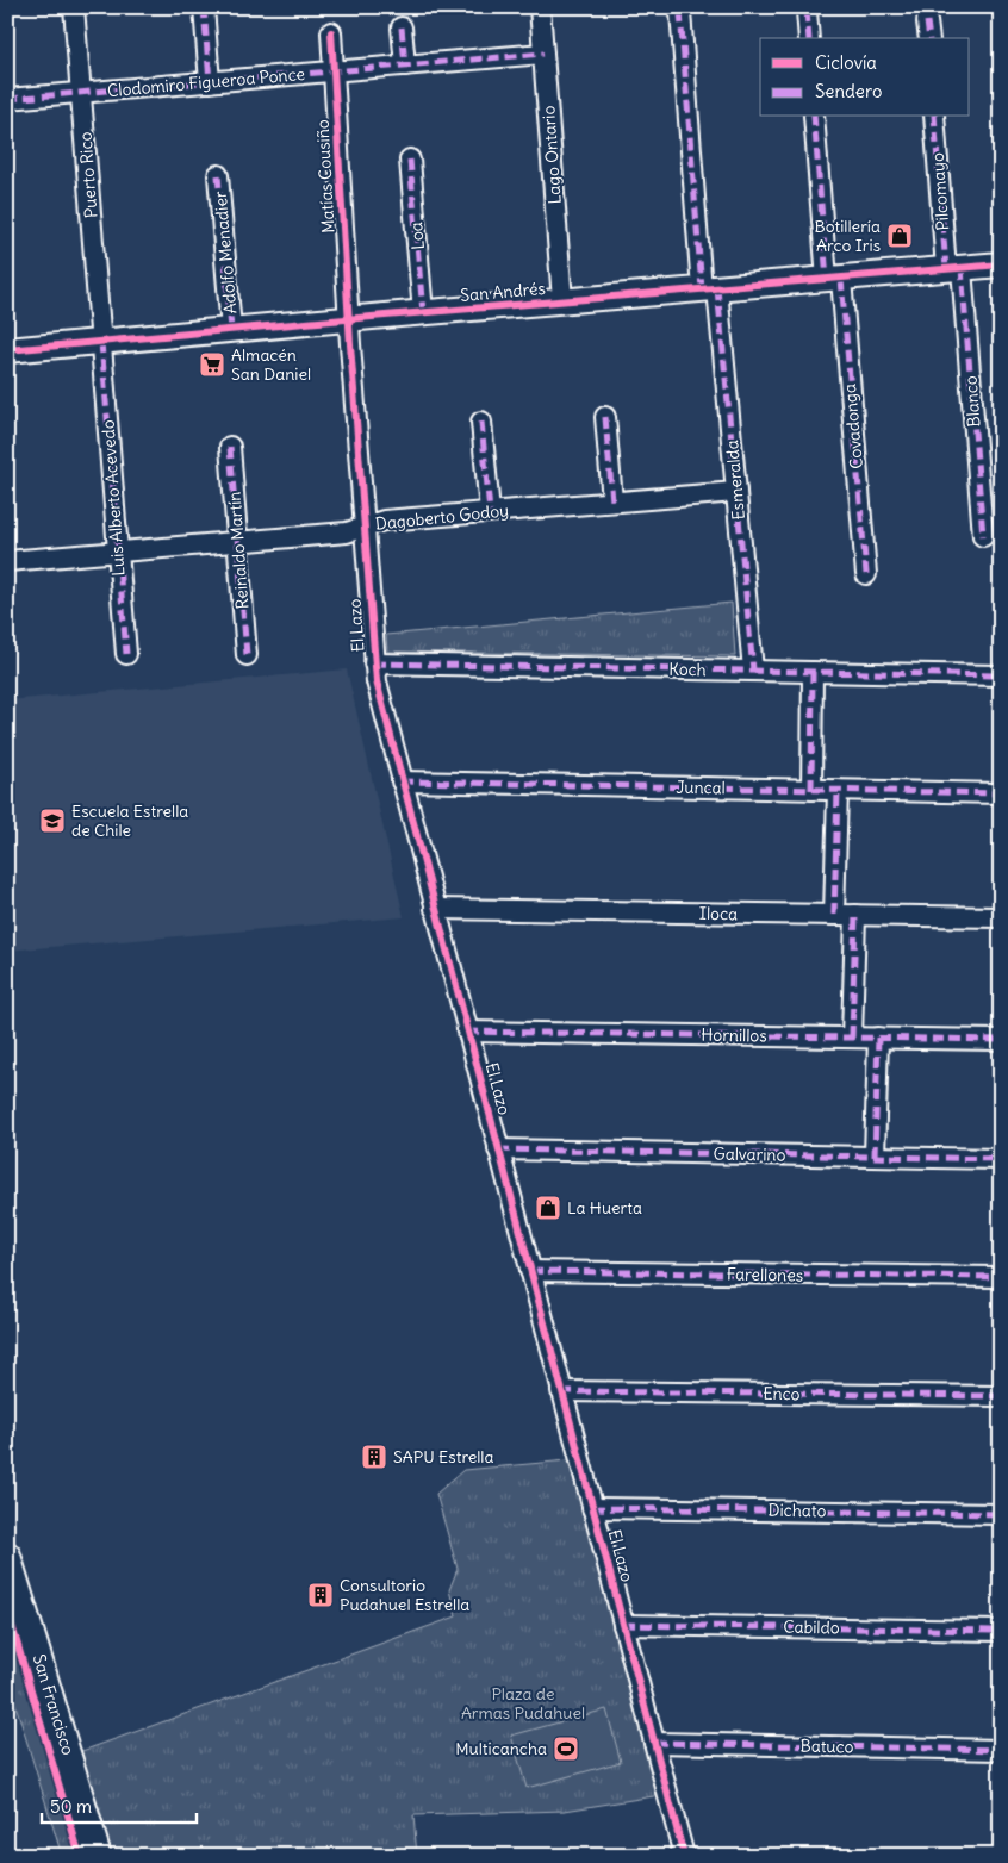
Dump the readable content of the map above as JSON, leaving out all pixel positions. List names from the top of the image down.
{
  "streets": {
    "main road": ["San Francisco"],
    "street": [
      "Clodomiro Figueroa Ponce",
      "Lago Ontario",
      "Puerto Rico",
      "Matías Cousiño",
      "Pilcomayo",
      "Loa",
      "Adolfo Menadier",
      "San Andrés",
      "Blanco",
      "Covadonga",
      "Esmeralda",
      "Luis Alberto Acevedo",
      "Dagoberto Godoy",
      "Reinaldo Martín",
      "El Lazo",
      "Koch",
      "Juncal",
      "Iloca",
      "Hornillos",
      "Galvarino",
      "Farellones",
      "Enco",
      "Dichato",
      "Cabildo",
      "Batuco"
    ]
  },
  "crossings": [
    ["Clodomiro Figueroa Ponce", "Lago Ontario"],
    ["Clodomiro Figueroa Ponce", "Puerto Rico"],
    ["Clodomiro Figueroa Ponce", "Matías Cousiño"],
    ["Lago Ontario", "San Andrés"],
    ["Puerto Rico", "San Andrés"],
    ["Puerto Rico", "Luis Alberto Acevedo"],
    ["Matías Cousiño", "San Andrés"],
    ["Matías Cousiño", "El Lazo"],
    ["Pilcomayo", "San Andrés"],
    ["Pilcomayo", "Blanco"],
    ["Loa", "San Andrés"],
    ["Adolfo Menadier", "San Andrés"],
    ["San Andrés", "Blanco"],
    ["San Andrés", "Covadonga"],
    ["San Andrés", "Esmeralda"],
    ["San Andrés", "Luis Alberto Acevedo"],
    ["San Andrés", "El Lazo"],
    ["Esmeralda", "Dagoberto Godoy"],
    ["Esmeralda", "Koch"],
    ["Luis Alberto Acevedo", "Dagoberto Godoy"],
    ["Dagoberto Godoy", "Reinaldo Martín"],
    ["Dagoberto Godoy", "El Lazo"],
    ["El Lazo", "Koch"],
    ["El Lazo", "Juncal"],
    ["El Lazo", "Iloca"],
    ["El Lazo", "Hornillos"],
    ["El Lazo", "Galvarino"],
    ["El Lazo", "Farellones"],
    ["El Lazo", "Enco"],
    ["El Lazo", "Dichato"],
    ["El Lazo", "Cabildo"],
    ["El Lazo", "Batuco"]
  ],
  "parks": ["Plaza de Armas Pudahuel"],
  "places": {
    "shop": ["Botillería Arco Iris", "La Huerta"],
    "supermarket": ["Almacén San Daniel"],
    "school or university": ["Escuela Estrella de Chile"],
    "building": ["SAPU Estrella", "Consultorio Pudahuel Estrella"],
    "sports": ["Multicancha"]
  },
  "legend": ["Ciclovía", "Sendero"],
  "scale_bar": "50 m"
}
